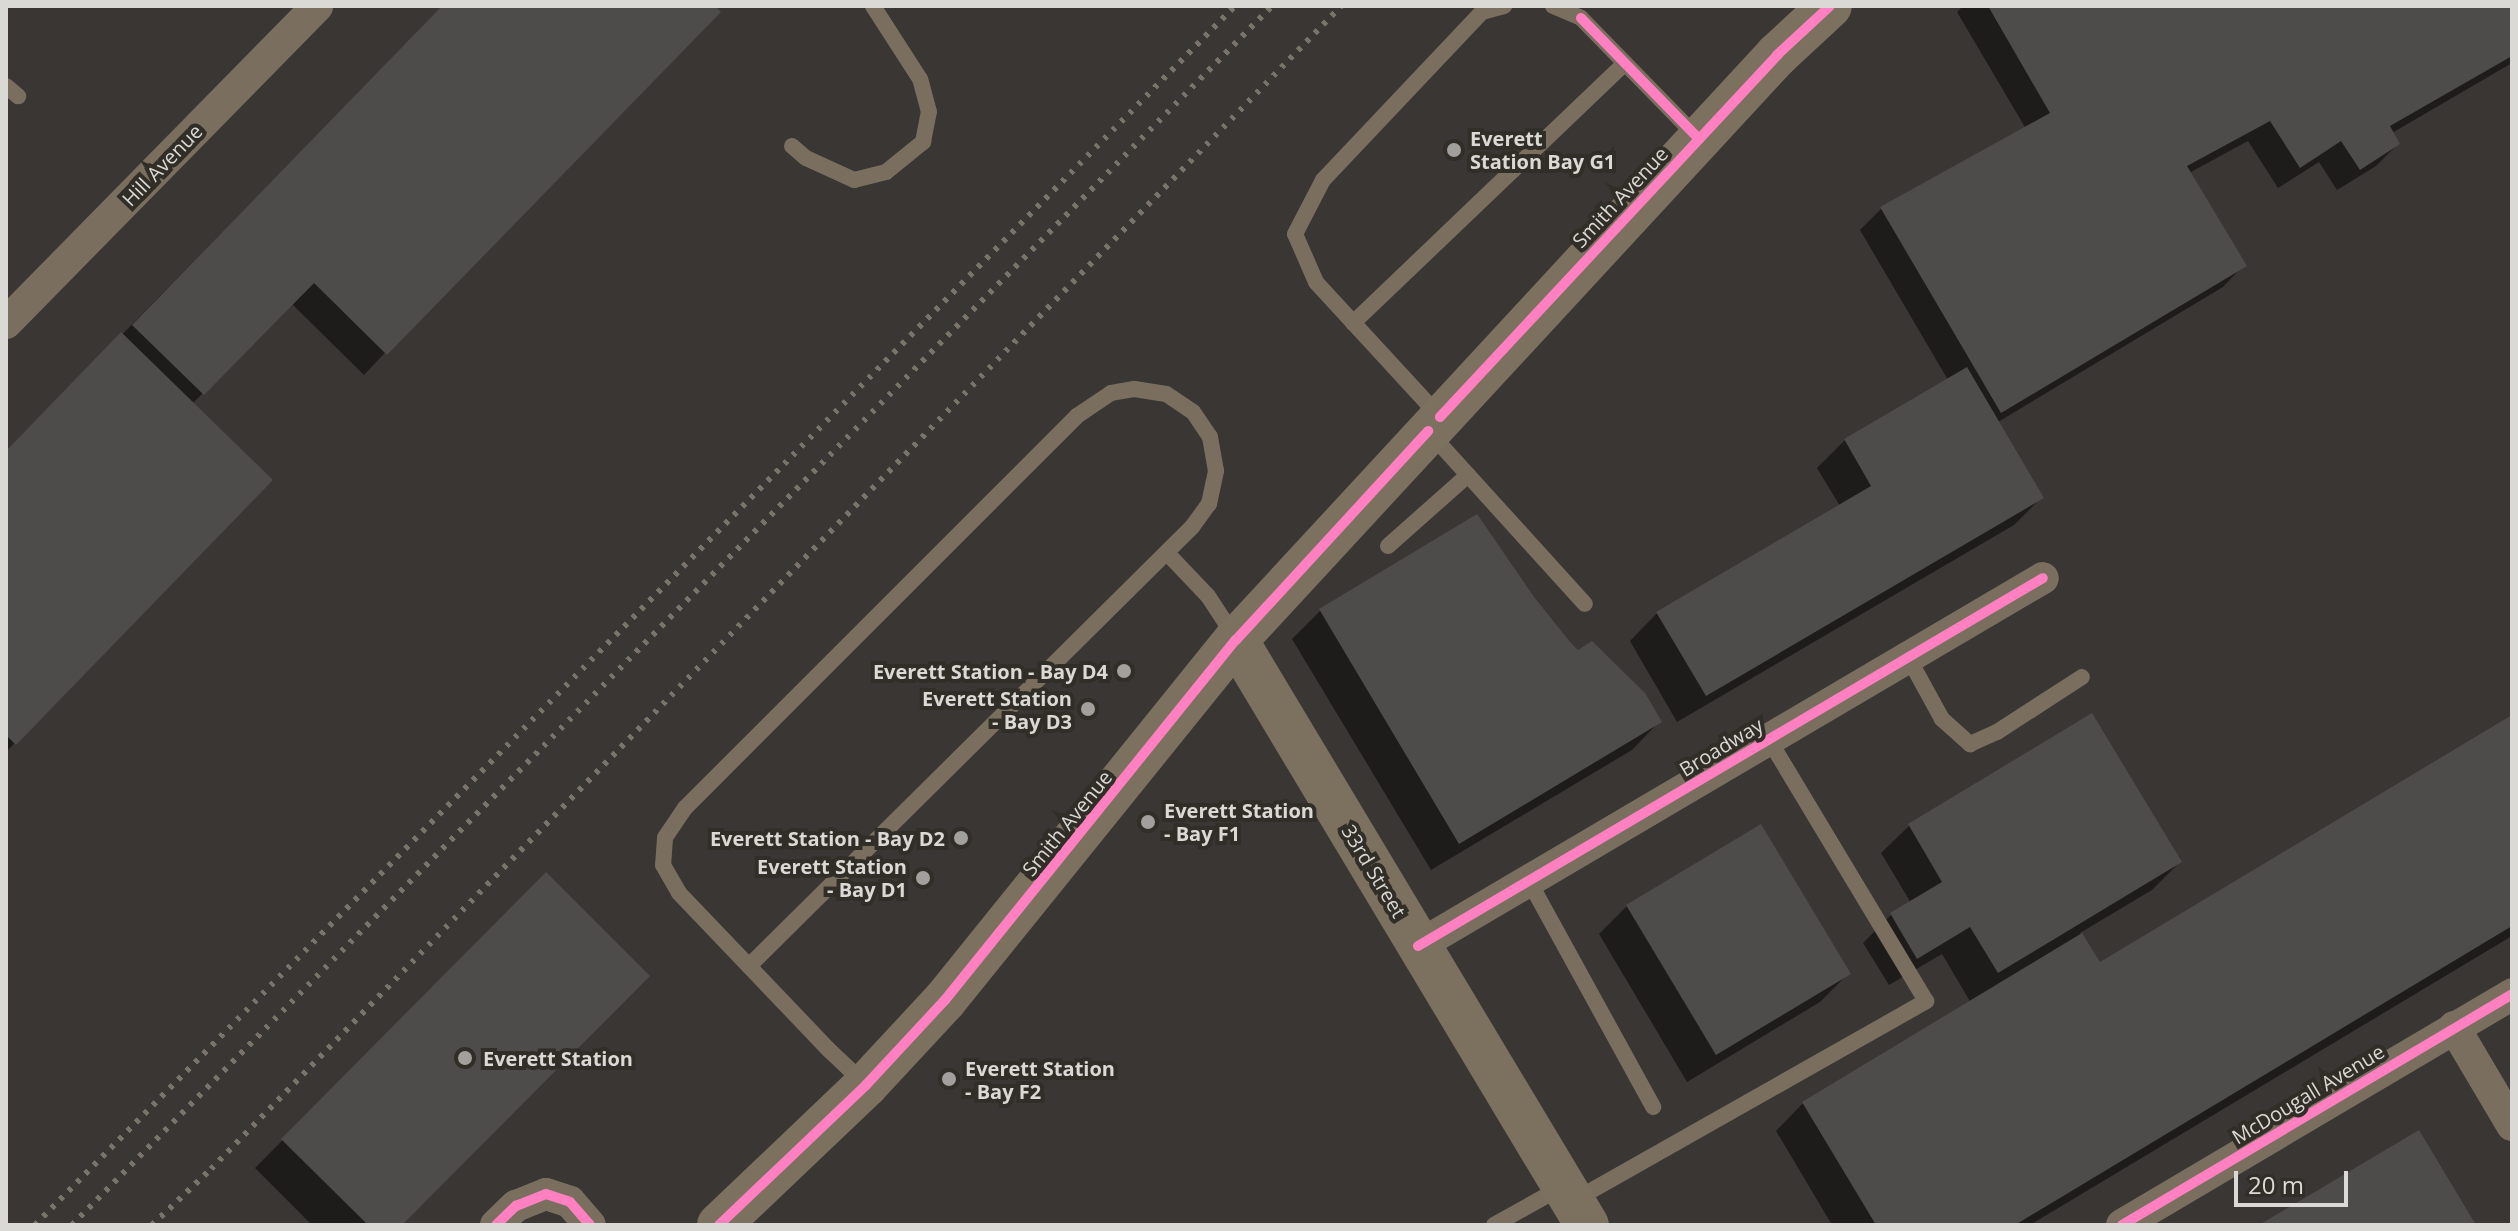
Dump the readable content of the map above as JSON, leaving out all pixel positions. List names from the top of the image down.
{
  "streets": {
    "street": [
      "Hill Avenue",
      "Smith Avenue",
      "Broadway",
      "33rd Street",
      "McDougall Avenue"
    ]
  },
  "crossings": [
    ["Smith Avenue", "33rd Street"],
    ["Broadway", "33rd Street"]
  ],
  "places": [
    "Everett Station Bay G1",
    "Everett Station - Bay D4",
    "Everett Station - Bay D3",
    "Everett Station - Bay F1",
    "Everett Station - Bay D2",
    "Everett Station - Bay D1",
    "Everett Station",
    "Everett Station - Bay F2"
  ],
  "scale_bar": "20 m"
}
